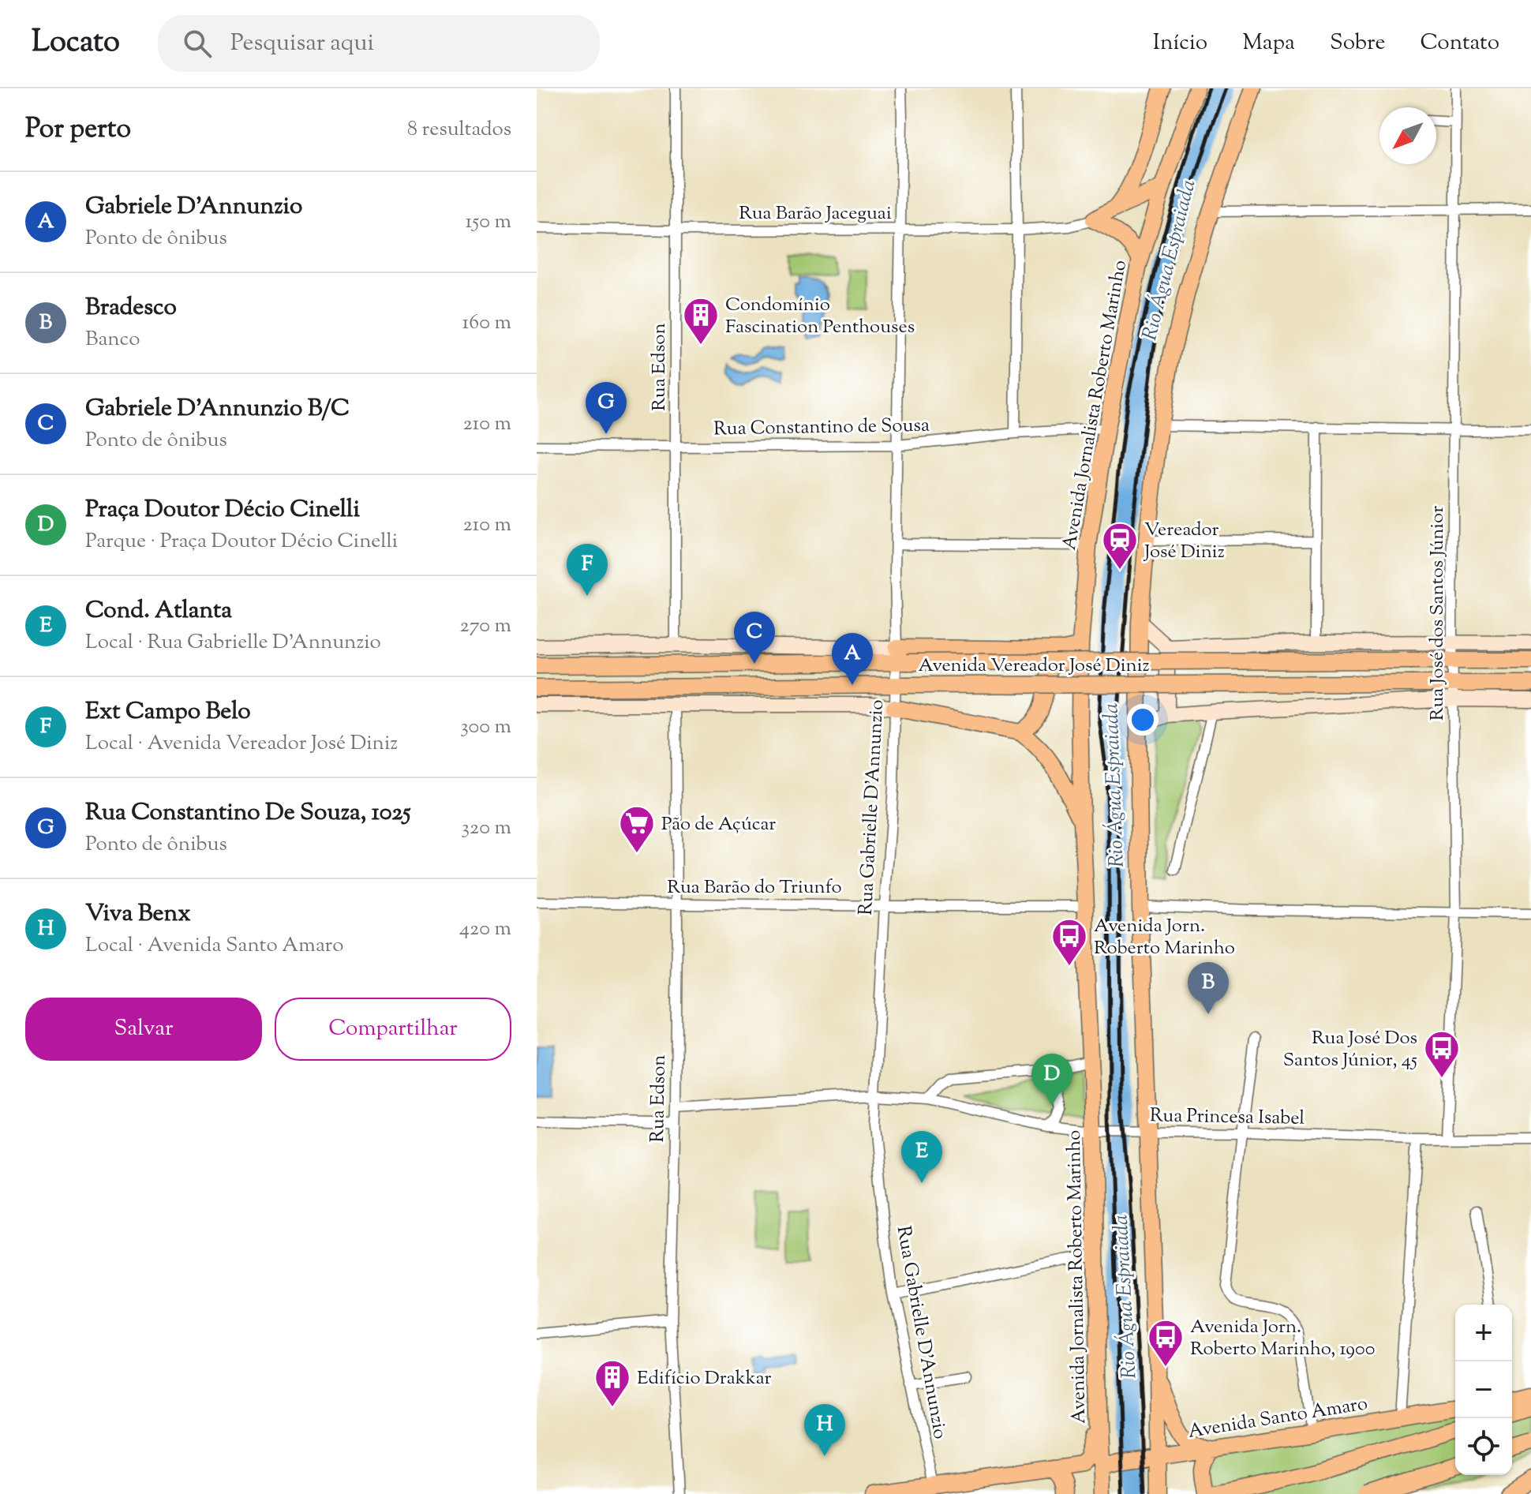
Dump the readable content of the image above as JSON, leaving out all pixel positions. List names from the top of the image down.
{
  "streets": {
    "main road": ["Avenida Jornalista Roberto Marinho", "Avenida Vereador José Diniz", "Avenida Santo Amaro"],
    "street": [
      "Rua Barão Jaceguai",
      "Rua Edson",
      "Rua Constantino de Sousa",
      "Rua José dos Santos Júnior",
      "Rua Gabrielle D'Annunzio",
      "Rua Barão do Triunfo",
      "Rua Princesa Isabel"
    ]
  },
  "crossings": [
    ["Rua Barão Jaceguai", "Rua Edson"],
    ["Rua Barão Jaceguai", "Rua Gabrielle D'Annunzio"],
    ["Rua Edson", "Rua Constantino de Sousa"],
    ["Rua Edson", "Avenida Vereador José Diniz"],
    ["Rua Edson", "Rua Barão do Triunfo"],
    ["Rua Edson", "Rua Princesa Isabel"],
    ["Avenida Jornalista Roberto Marinho", "Rua Constantino de Sousa"],
    ["Avenida Jornalista Roberto Marinho", "Rua Barão do Triunfo"],
    ["Avenida Jornalista Roberto Marinho", "Rua Princesa Isabel"],
    ["Avenida Jornalista Roberto Marinho", "Avenida Santo Amaro"],
    ["Rua Constantino de Sousa", "Rua Gabrielle D'Annunzio"],
    ["Rua José dos Santos Júnior", "Avenida Vereador José Diniz"],
    ["Rua José dos Santos Júnior", "Rua Princesa Isabel"],
    ["Avenida Vereador José Diniz", "Rua Gabrielle D'Annunzio"],
    ["Rua Gabrielle D'Annunzio", "Rua Barão do Triunfo"],
    ["Rua Gabrielle D'Annunzio", "Rua Princesa Isabel"]
  ],
  "water": ["Rio Água Espraiada"],
  "places": {
    "building": ["Condomínio Fascination Penthouses", "Edifício Drakkar"],
    "station": ["Vereador José Diniz"],
    "supermarket": ["Pão de Açúcar"],
    "bus stop": ["Avenida Jorn. Roberto Marinho", "Rua José Dos Santos Júnior, 45", "Avenida Jorn. Roberto Marinho, 1900"]
  },
  "north": "bottom left",
  "page": {
    "header": "Locato",
    "search": "Pesquisar aqui",
    "nav": [
      "Início",
      "Mapa",
      "Sobre",
      "Contato"
    ],
    "heading": ["Por perto", "8 resultados"],
    "list": [
      {
        "mark": "A",
        "name": "Gabriele D'Annunzio",
        "note": "Ponto de ônibus",
        "value": "150 m"
      },
      {
        "mark": "B",
        "name": "Bradesco",
        "note": "Banco",
        "value": "160 m"
      },
      {
        "mark": "C",
        "name": "Gabriele D'Annunzio B/C",
        "note": "Ponto de ônibus",
        "value": "210 m"
      },
      {
        "mark": "D",
        "name": "Praça Doutor Décio Cinelli",
        "note": "Parque · Praça Doutor Décio Cinelli",
        "value": "210 m"
      },
      {
        "mark": "E",
        "name": "Cond. Atlanta",
        "note": "Local · Rua Gabrielle D'Annunzio",
        "value": "270 m"
      },
      {
        "mark": "F",
        "name": "Ext Campo Belo",
        "note": "Local · Avenida Vereador José Diniz",
        "value": "300 m"
      },
      {
        "mark": "G",
        "name": "Rua Constantino De Souza, 1025",
        "note": "Ponto de ônibus",
        "value": "320 m"
      },
      {
        "mark": "H",
        "name": "Viva Benx",
        "note": "Local · Avenida Santo Amaro",
        "value": "420 m"
      }
    ],
    "pins": [
      "G",
      "F",
      "C",
      "A",
      "B",
      "D",
      "E",
      "H"
    ],
    "buttons": ["Salvar", "Compartilhar"],
    "map_buttons": ["+", "−"]
  }
}
